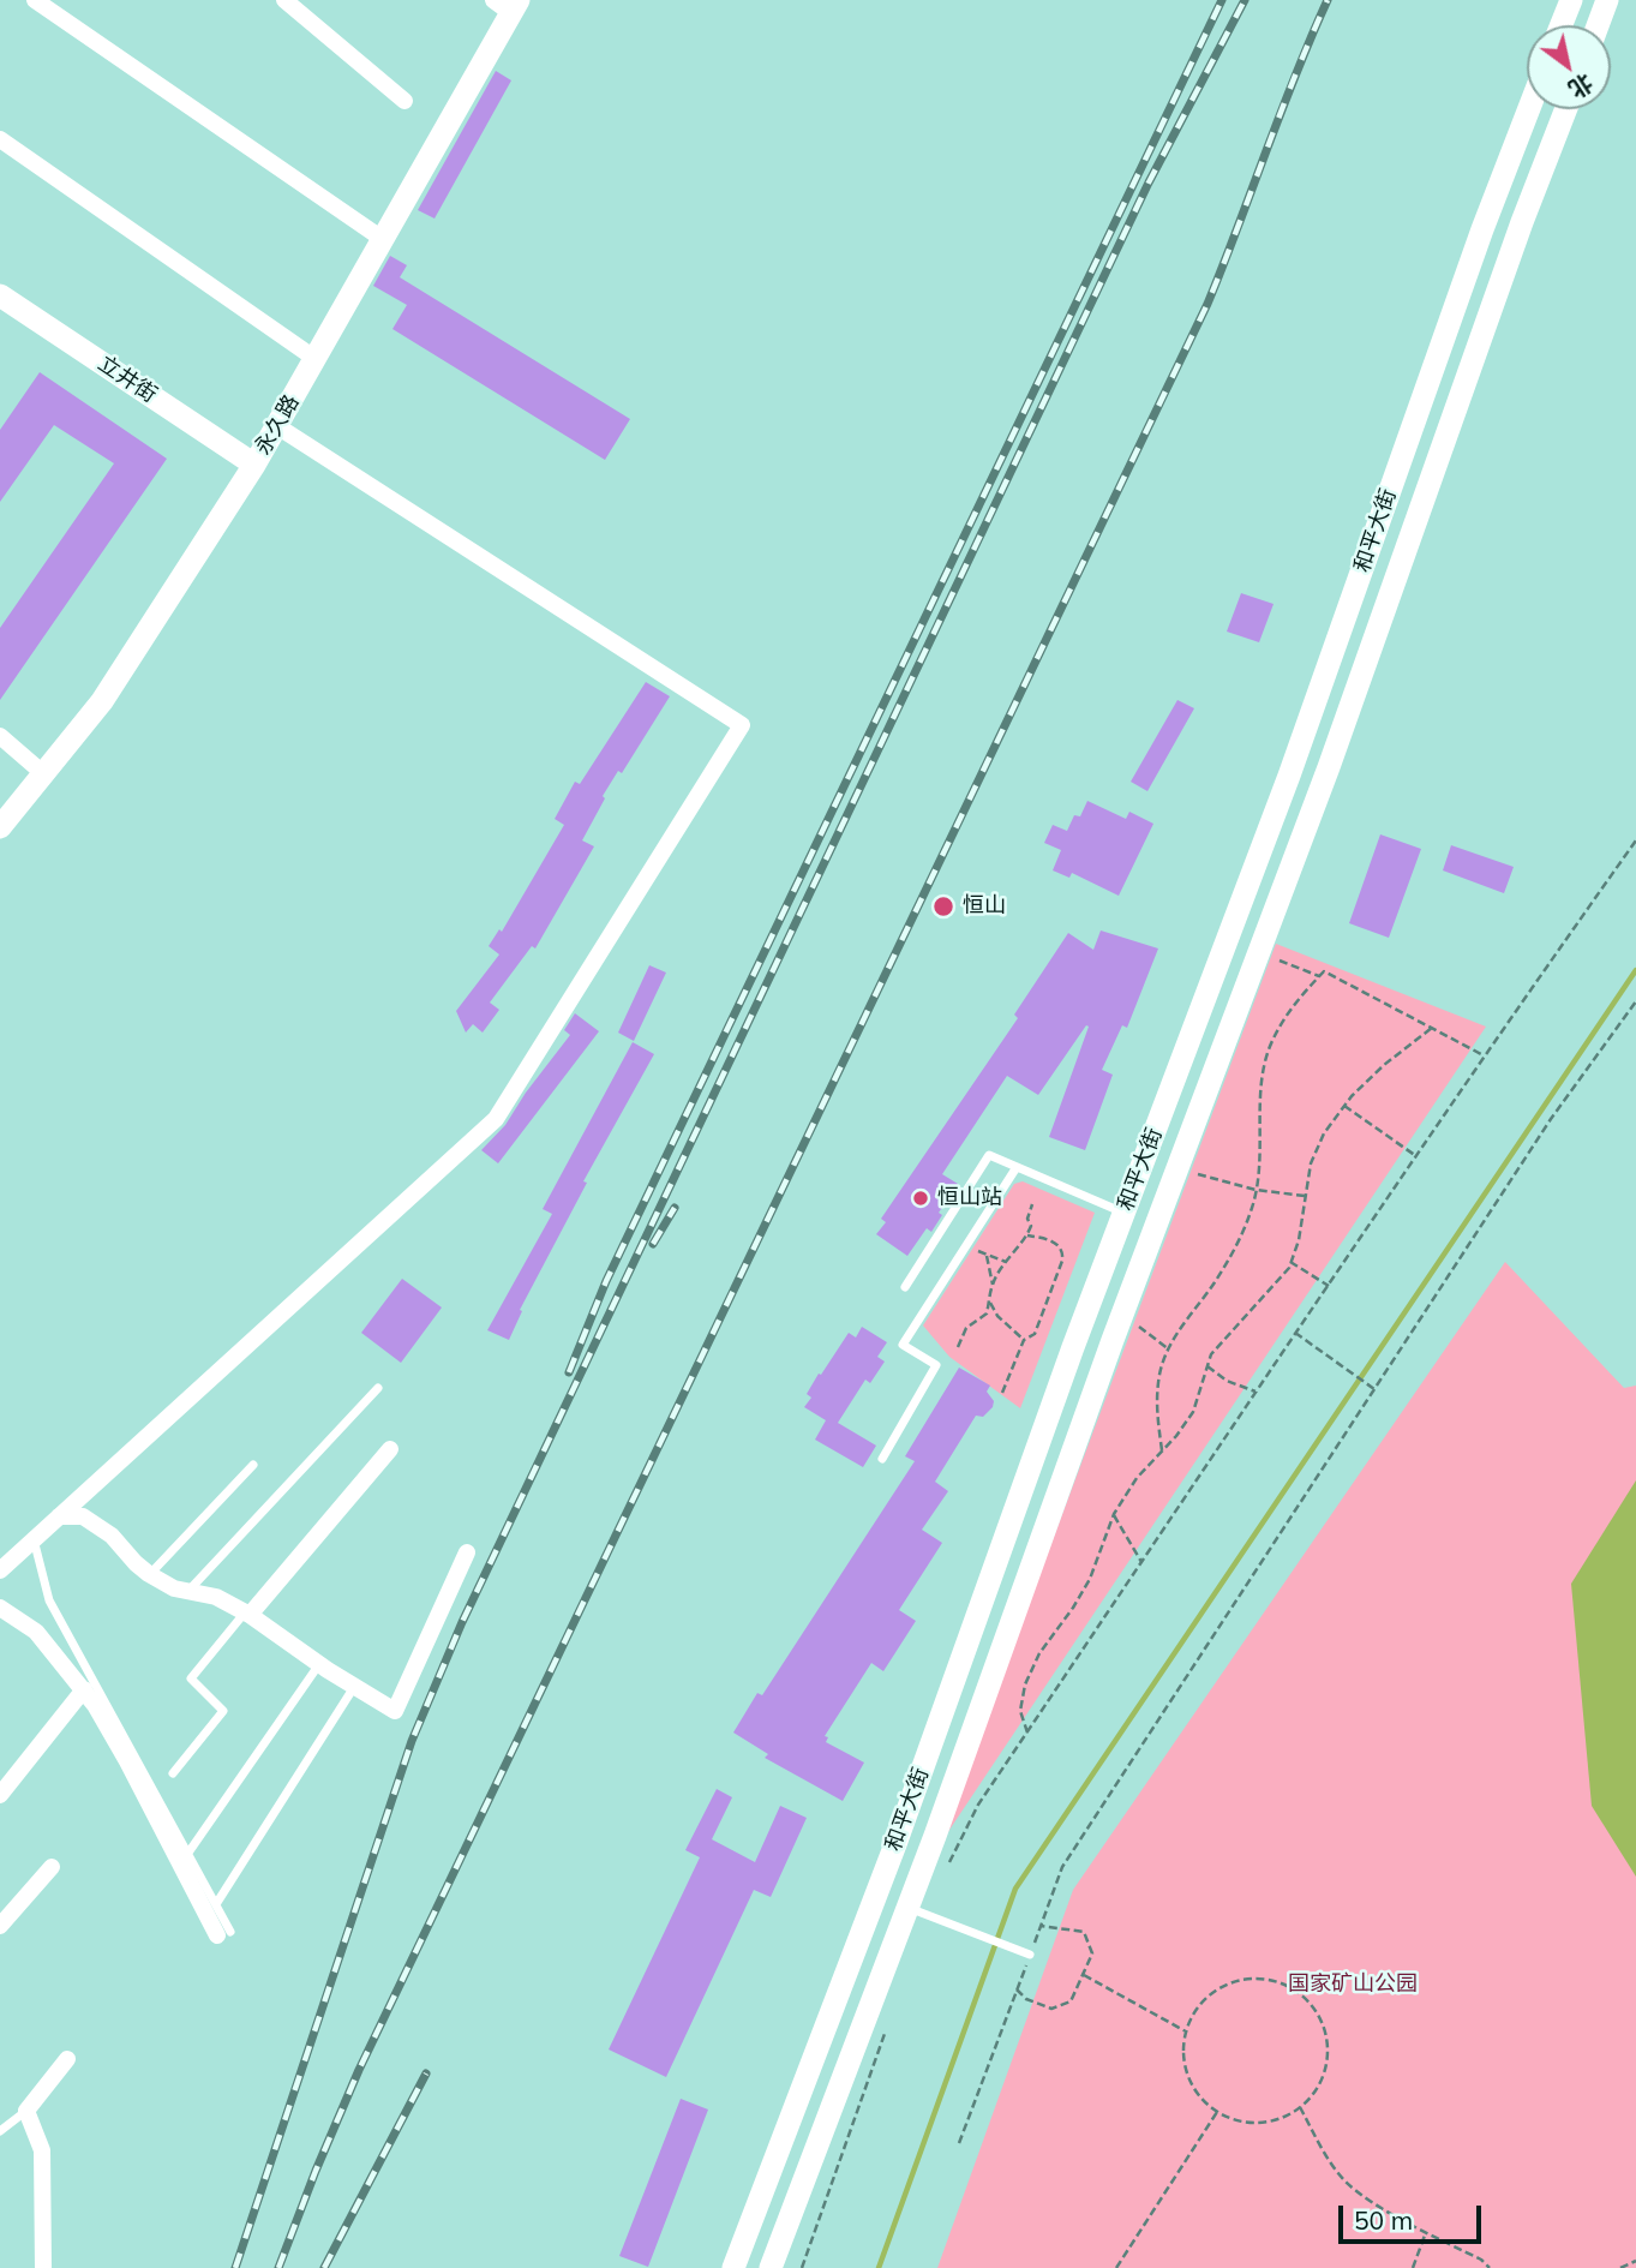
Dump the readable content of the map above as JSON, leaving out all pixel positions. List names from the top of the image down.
{
  "streets": {
    "main road": ["立井街", "永久路", "和平大街"]
  },
  "crossings": [
    ["立井街", "永久路"]
  ],
  "parks": ["国家矿山公园"],
  "places": ["恒山", "恒山站"],
  "scale_bar": "50 m",
  "north": "bottom right"
}
